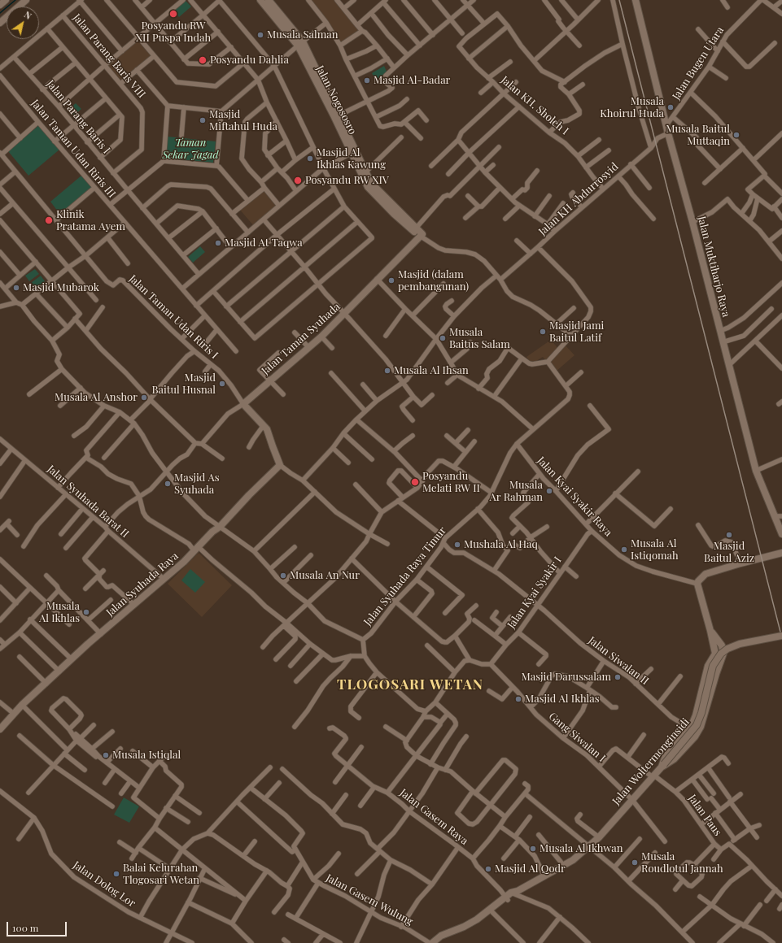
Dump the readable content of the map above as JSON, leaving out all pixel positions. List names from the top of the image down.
{
  "streets": {
    "street": [
      "Jalan Parang Baris VIII",
      "Jalan Bugen Utara",
      "Jalan Nogososro",
      "Jalan KH. Sholeh I",
      "Jalan Parang Baris I",
      "Jalan Taman Udan Riris III",
      "Jalan KH Abdurrosyid",
      "Jalan Muktiharjo Raya",
      "Jalan Taman Udan Riris I",
      "Jalan Taman Syuhada",
      "Jalan Kyai Syakir Raya",
      "Jalan Syuhada Barat II",
      "Jalan Syuhada Raya Timur",
      "Jalan Syuhada Raya",
      "Jalan Kyai Syakir I",
      "Jalan Siwalan II",
      "Gang Siwalan I",
      "Jalan Woltermonginsidi",
      "Jalan Paus",
      "Jalan Gasem Raya",
      "Jalan Dolog Lor",
      "Jalan Gasem Wulung"
    ]
  },
  "crossings": [
    ["Jalan Parang Baris VIII", "Jalan Parang Baris I"],
    ["Jalan Bugen Utara", "Jalan Muktiharjo Raya"],
    ["Jalan Nogososro", "Jalan Taman Syuhada"],
    ["Jalan KH. Sholeh I", "Jalan KH Abdurrosyid"],
    ["Jalan KH Abdurrosyid", "Jalan Muktiharjo Raya"],
    ["Jalan Taman Udan Riris I", "Jalan Taman Syuhada"],
    ["Jalan Kyai Syakir Raya", "Jalan Syuhada Raya Timur"],
    ["Jalan Kyai Syakir Raya", "Jalan Kyai Syakir I"],
    ["Jalan Syuhada Barat II", "Jalan Syuhada Raya"],
    ["Jalan Syuhada Raya Timur", "Jalan Syuhada Raya"],
    ["Jalan Syuhada Raya Timur", "Jalan Siwalan II"],
    ["Jalan Kyai Syakir I", "Jalan Siwalan II"],
    ["Jalan Kyai Syakir I", "Gang Siwalan I"],
    ["Gang Siwalan I", "Jalan Woltermonginsidi"],
    ["Gang Siwalan I", "Jalan Paus"],
    ["Jalan Woltermonginsidi", "Jalan Paus"],
    ["Jalan Woltermonginsidi", "Jalan Gasem Raya"],
    ["Jalan Woltermonginsidi", "Jalan Gasem Wulung"]
  ],
  "districts": ["TLOGOSARI WETAN"],
  "parks": ["Taman Sekar Jagad"],
  "places": [
    "Posyandu RW XII Puspa Indah",
    "Musala Salman",
    "Posyandu Dahlia",
    "Masjid Al-Badar",
    "Musala Khoirul Huda",
    "Masjid Miftahul Huda",
    "Musala Baitul Muttaqin",
    "Masjid Al Ikhlas Kawung",
    "Posyandu RW XIV",
    "Klinik Pratama Ayem",
    "Masjid At Taqwa",
    "Masjid (dalam pembangunan)",
    "Masjid Mubarok",
    "Masjid Jami Baitul Latif",
    "Musala Baitus Salam",
    "Musala Al Ihsan",
    "Masjid Baitul Husnal",
    "Musala Al Anshor",
    "Posyandu Melati RW II",
    "Masjid As Syuhada",
    "Musala Ar Rahman",
    "Masjid Baitul Aziz",
    "Mushala Al Haq",
    "Musala Al Istiqomah",
    "Musala An Nur",
    "Musala Al Ikhlas",
    "Masjid Darussalam",
    "Masjid Al Ikhlas",
    "Musala Istiqlal",
    "Musala Al Ikhwan",
    "Musala Roudlotul Jannah",
    "Masjid Al Qodr",
    "Balai Kelurahan Tlogosari Wetan"
  ],
  "scale_bar": "100 m",
  "north": "top right"
}
